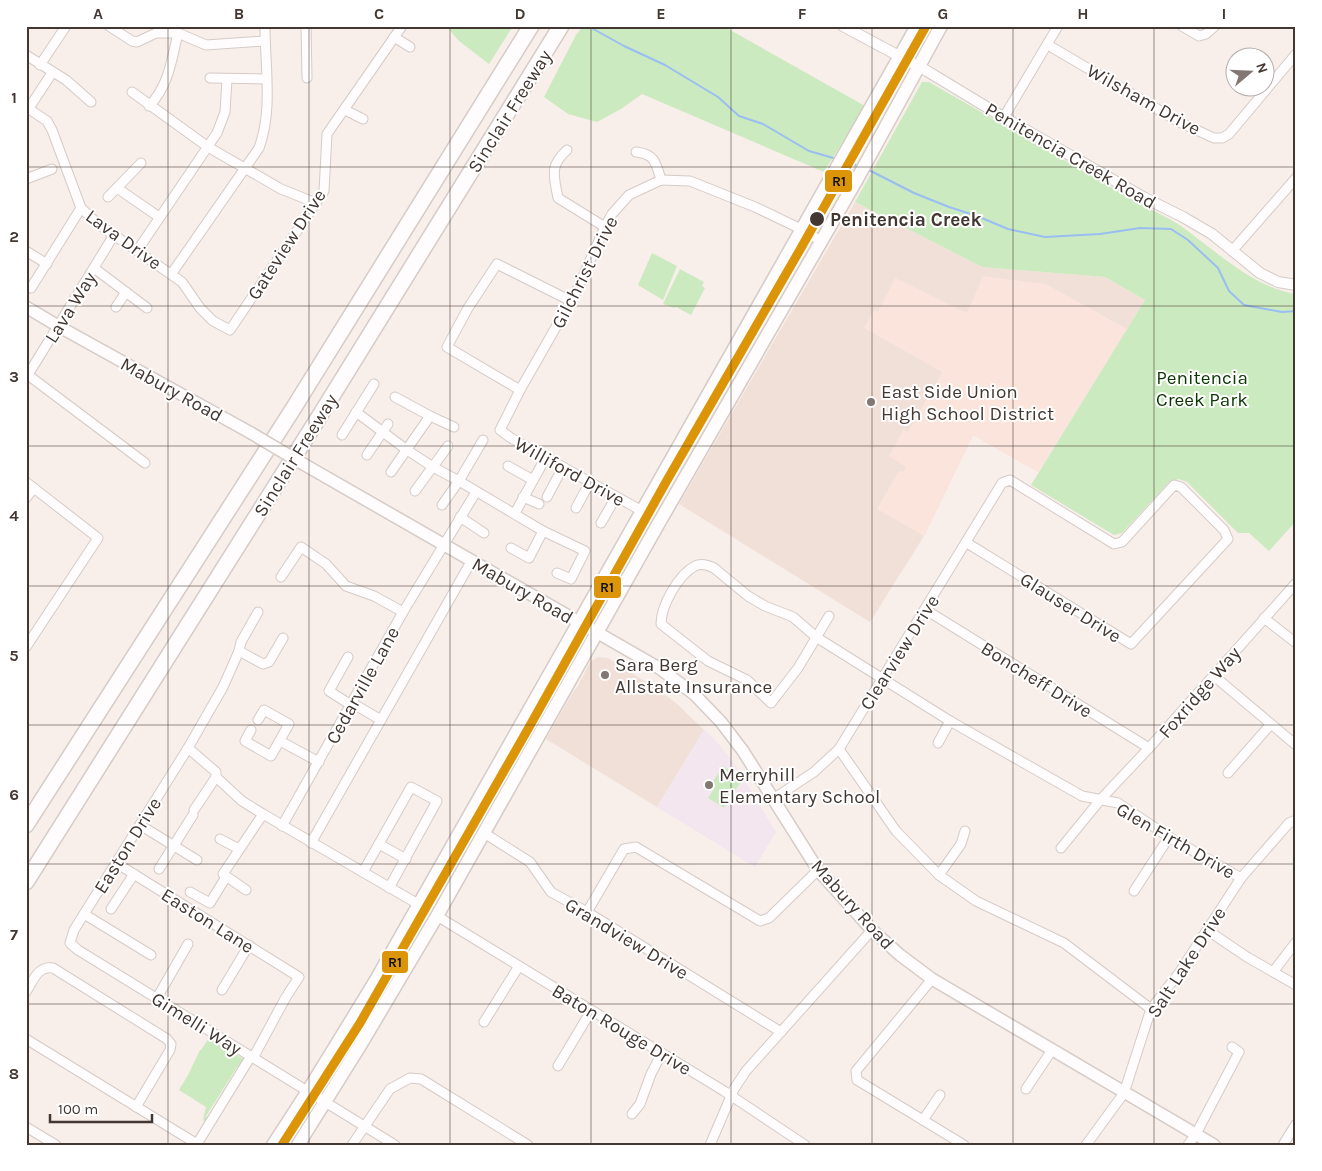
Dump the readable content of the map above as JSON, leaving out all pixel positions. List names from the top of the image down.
{
  "streets": {
    "highway": ["Sinclair Freeway"],
    "main road": ["Mabury Road"],
    "street": [
      "Wilsham Drive",
      "Penitencia Creek Road",
      "Lava Drive",
      "Gateview Drive",
      "Gilchrist Drive",
      "Lava Way",
      "Williford Drive",
      "Glauser Drive",
      "Clearview Drive",
      "Boncheff Drive",
      "Cedarville Lane",
      "Foxridge Way",
      "Glen Firth Drive",
      "Easton Drive",
      "Easton Lane",
      "Grandview Drive",
      "Salt Lake Drive",
      "Gimelli Way",
      "Baton Rouge Drive"
    ]
  },
  "crossings": [
    ["Lava Drive", "Gateview Drive"],
    ["Lava Drive", "Lava Way"],
    ["Gilchrist Drive", "Williford Drive"],
    ["Lava Way", "Mabury Road"],
    ["Mabury Road", "Clearview Drive"],
    ["Mabury Road", "Cedarville Lane"],
    ["Mabury Road", "Salt Lake Drive"],
    ["Glauser Drive", "Clearview Drive"],
    ["Clearview Drive", "Boncheff Drive"],
    ["Clearview Drive", "Glen Firth Drive"],
    ["Boncheff Drive", "Foxridge Way"],
    ["Foxridge Way", "Glen Firth Drive"],
    ["Glen Firth Drive", "Salt Lake Drive"],
    ["Easton Drive", "Easton Lane"],
    ["Easton Drive", "Gimelli Way"],
    ["Easton Lane", "Gimelli Way"]
  ],
  "parks": ["Penitencia Creek Park"],
  "places": [
    "Penitencia Creek",
    "East Side Union High School District",
    "Sara Berg Allstate Insurance",
    "Merryhill Elementary School"
  ],
  "lines": ["transit line R1"],
  "scale_bar": "100 m",
  "north": "right",
  "grid": {
    "columns": [
      "A",
      "B",
      "C",
      "D",
      "E",
      "F",
      "G",
      "H",
      "I"
    ],
    "rows": [
      "1",
      "2",
      "3",
      "4",
      "5",
      "6",
      "7",
      "8"
    ]
  }
}
